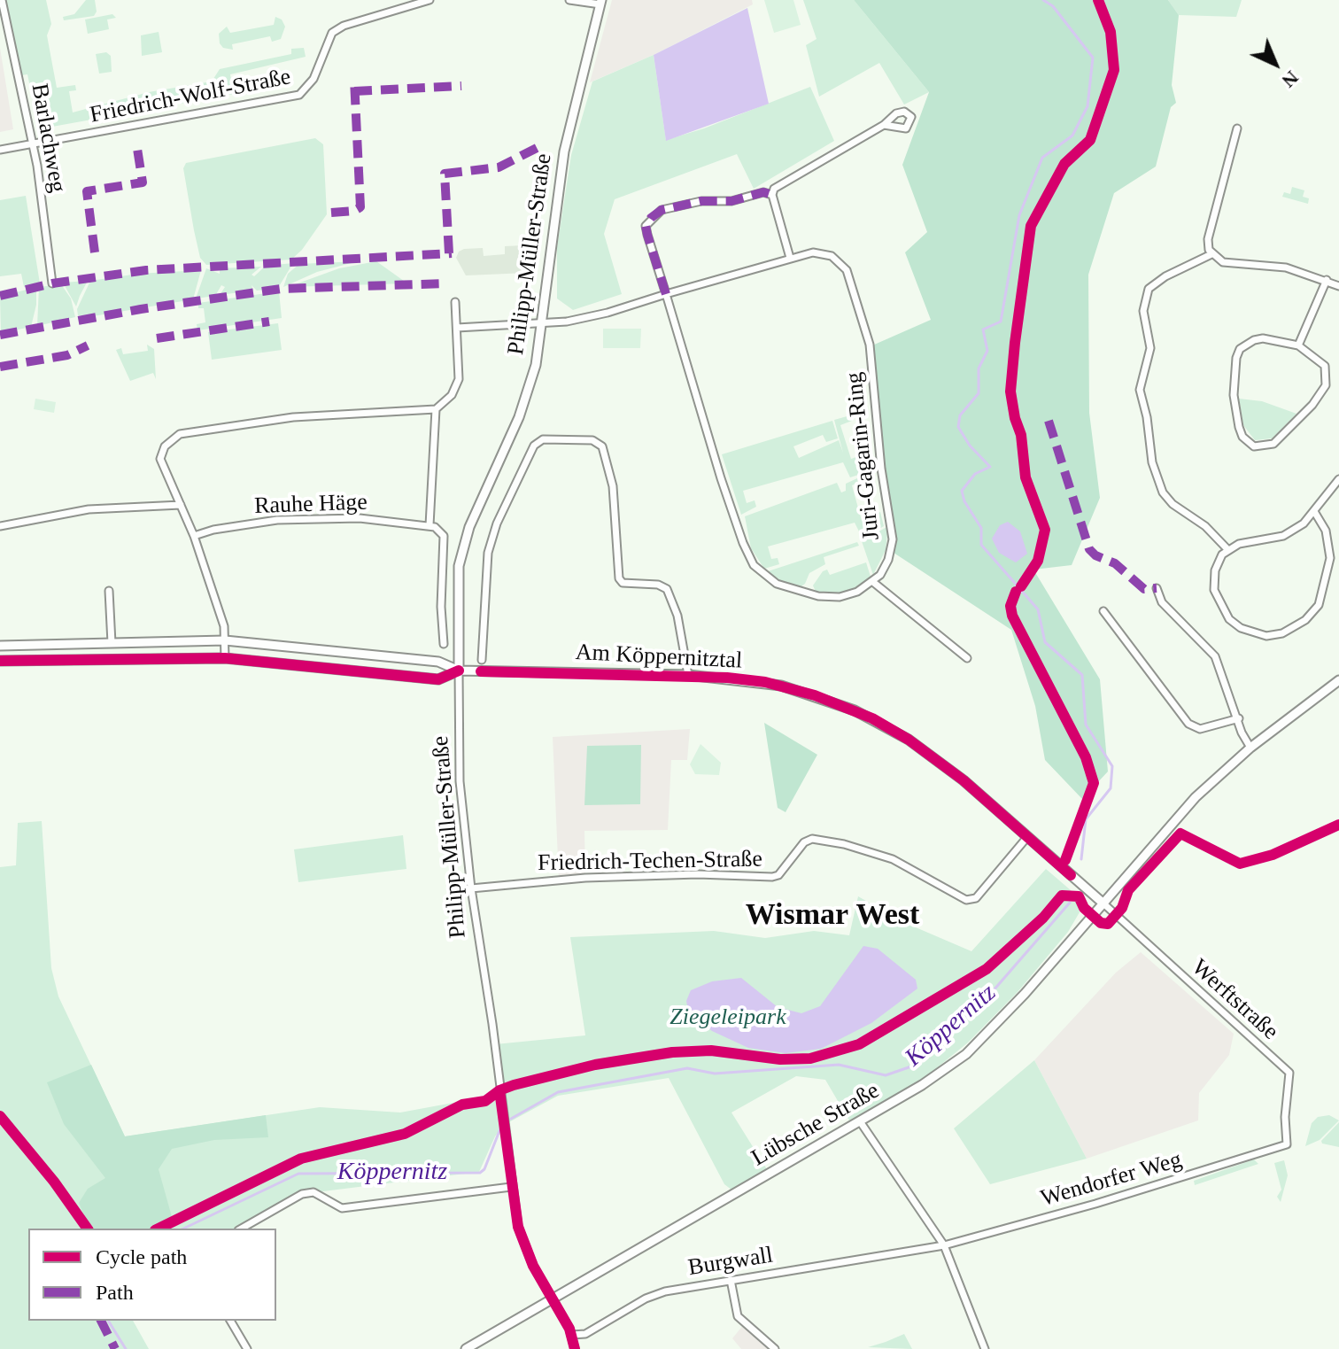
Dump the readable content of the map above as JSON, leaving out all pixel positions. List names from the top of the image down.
{
  "streets": {
    "street": [
      "Friedrich-Wolf-Straße",
      "Barlachweg",
      "Philipp-Müller-Straße",
      "Juri-Gagarin-Ring",
      "Rauhe Häge",
      "Am Köppernitztal",
      "Friedrich-Techen-Straße",
      "Werftstraße",
      "Lübsche Straße",
      "Wendorfer Weg",
      "Burgwall"
    ]
  },
  "crossings": [
    ["Friedrich-Wolf-Straße", "Barlachweg"],
    ["Philipp-Müller-Straße", "Juri-Gagarin-Ring"],
    ["Philipp-Müller-Straße", "Am Köppernitztal"],
    ["Philipp-Müller-Straße", "Friedrich-Techen-Straße"],
    ["Philipp-Müller-Straße", "Lübsche Straße"],
    ["Am Köppernitztal", "Friedrich-Techen-Straße"],
    ["Am Köppernitztal", "Werftstraße"],
    ["Am Köppernitztal", "Lübsche Straße"],
    ["Werftstraße", "Lübsche Straße"],
    ["Werftstraße", "Wendorfer Weg"],
    ["Wendorfer Weg", "Burgwall"]
  ],
  "districts": ["Wismar West"],
  "water": ["Köppernitz"],
  "parks": ["Ziegeleipark"],
  "legend": ["Cycle path", "Path"],
  "north": "bottom right"
}
